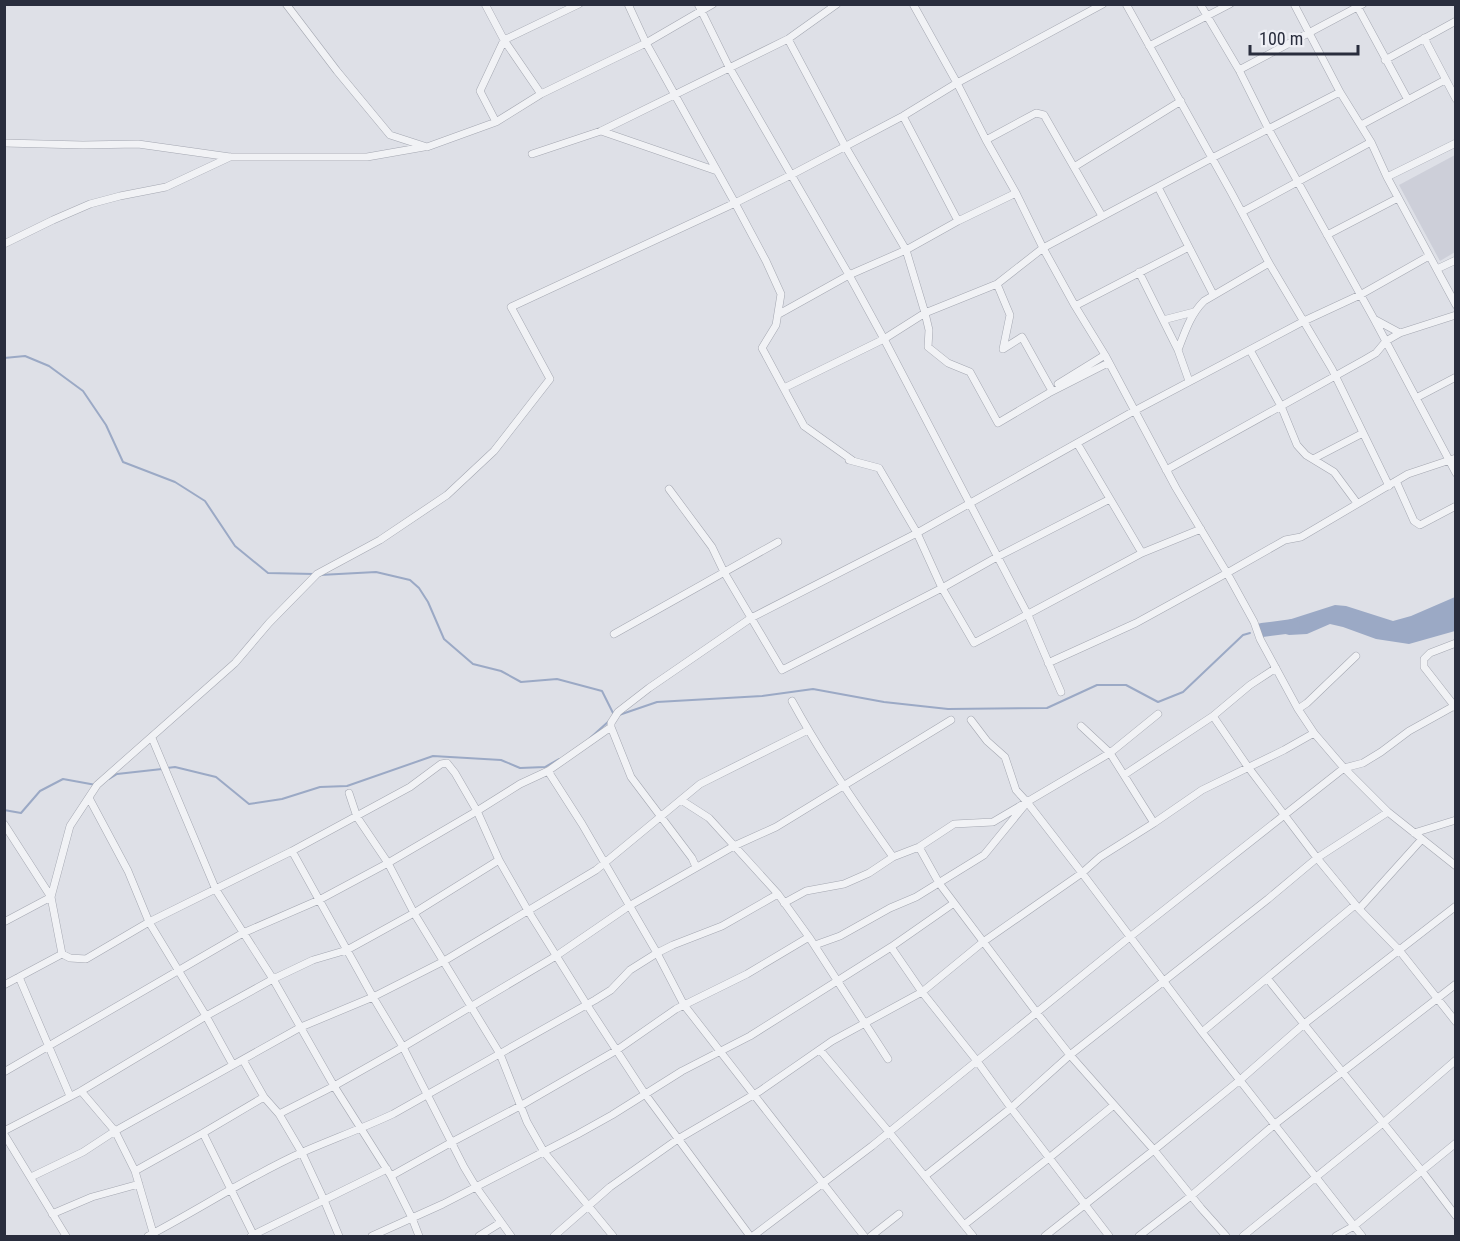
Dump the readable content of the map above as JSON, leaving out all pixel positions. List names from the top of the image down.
{
  "scale_bar": "100 m"
}
